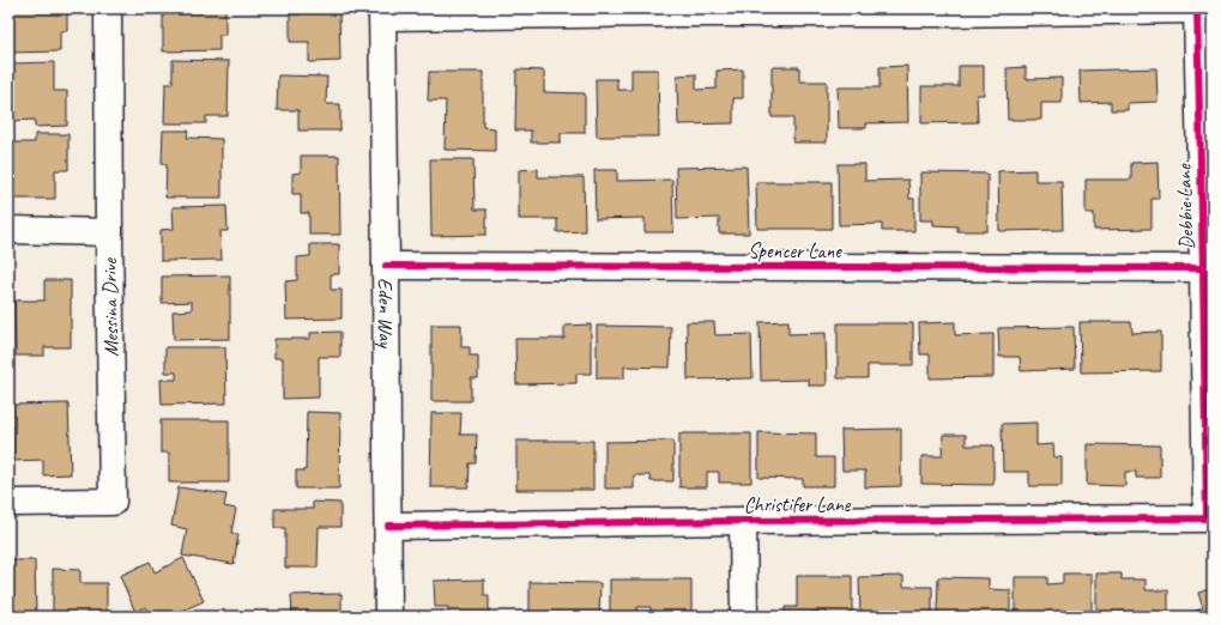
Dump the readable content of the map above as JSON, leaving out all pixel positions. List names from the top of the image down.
{
  "streets": {
    "street": [
      "Debbie Lane",
      "Spencer Lane",
      "Messina Drive",
      "Eden Way",
      "Christifer Lane"
    ]
  },
  "crossings": [
    ["Debbie Lane", "Spencer Lane"],
    ["Debbie Lane", "Christifer Lane"],
    ["Spencer Lane", "Eden Way"],
    ["Eden Way", "Christifer Lane"]
  ]
}
